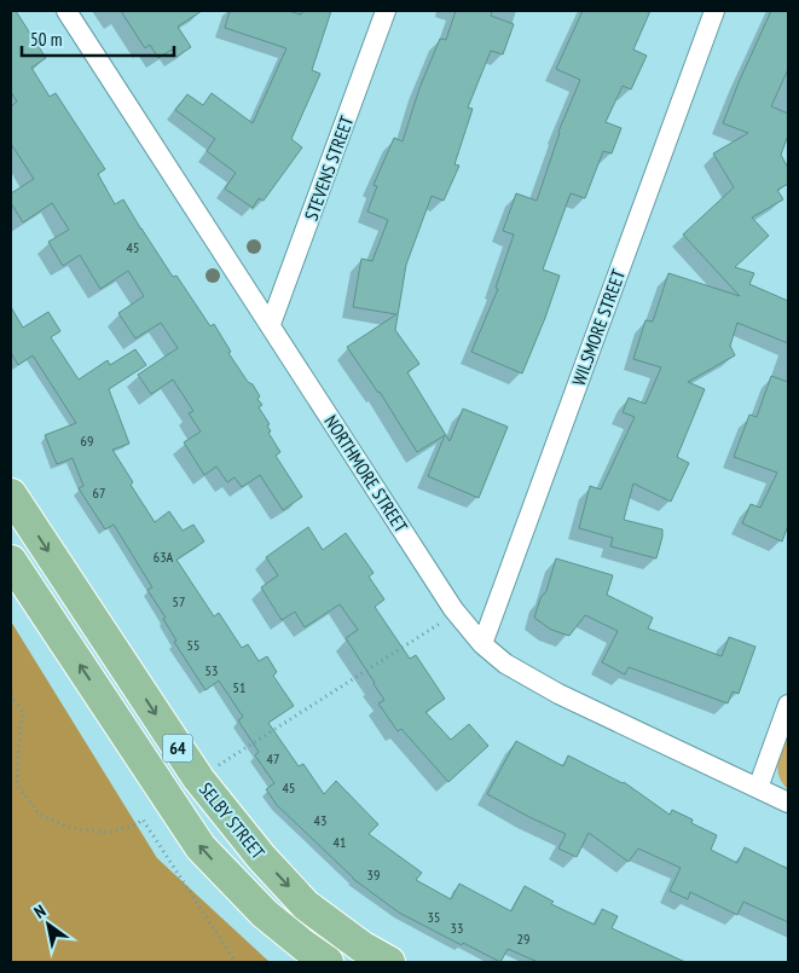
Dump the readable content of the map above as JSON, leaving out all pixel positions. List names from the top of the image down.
{
  "streets": {
    "main road": ["64", "SELBY STREET"],
    "street": ["STEVENS STREET", "WILSMORE STREET", "NORTHMORE STREET"]
  },
  "crossings": [
    ["STEVENS STREET", "NORTHMORE STREET"],
    ["WILSMORE STREET", "NORTHMORE STREET"]
  ],
  "house_numbers": [
    "45",
    "69",
    "67",
    "63A",
    "57",
    "55",
    "53",
    "51",
    "47",
    "45",
    "43",
    "41",
    "39",
    "35",
    "33",
    "29"
  ],
  "scale_bar": "50 m",
  "north": "top left"
}
